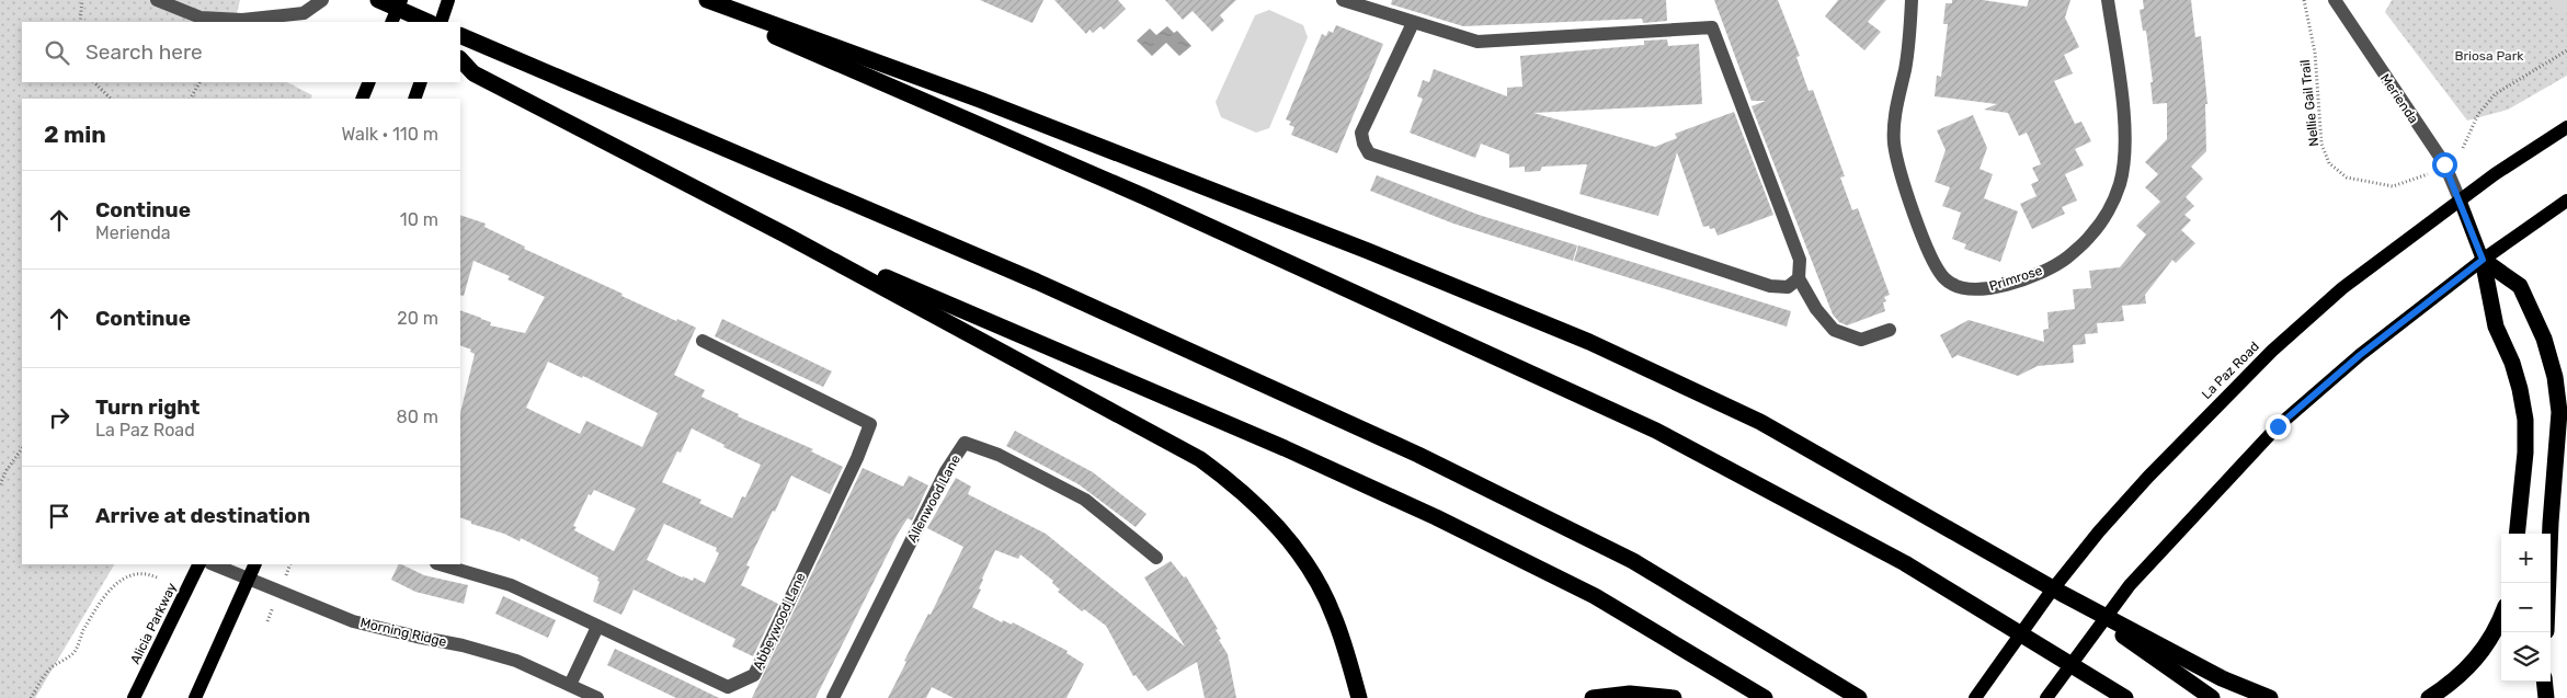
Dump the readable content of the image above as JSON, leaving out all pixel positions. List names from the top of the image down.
{
  "streets": {
    "main road": ["La Paz Road", "Alicia Parkway"],
    "street": [
      "Merienda",
      "Primrose",
      "Allenwood Lane",
      "Abbeywood Lane",
      "Morning Ridge"
    ],
    "path": ["Nellie Gail Trail"]
  },
  "crossings": [
    ["Merienda", "La Paz Road"]
  ],
  "parks": ["Briosa Park"],
  "page": {
    "search": "Search here",
    "heading": ["2 min", "Walk · 110 m"],
    "list": [
      ["Continue", "Merienda", "10 m"],
      ["Continue", "20 m"],
      ["Turn right", "La Paz Road", "80 m"],
      "Arrive at destination"
    ],
    "map_buttons": ["+", "−"]
  }
}
